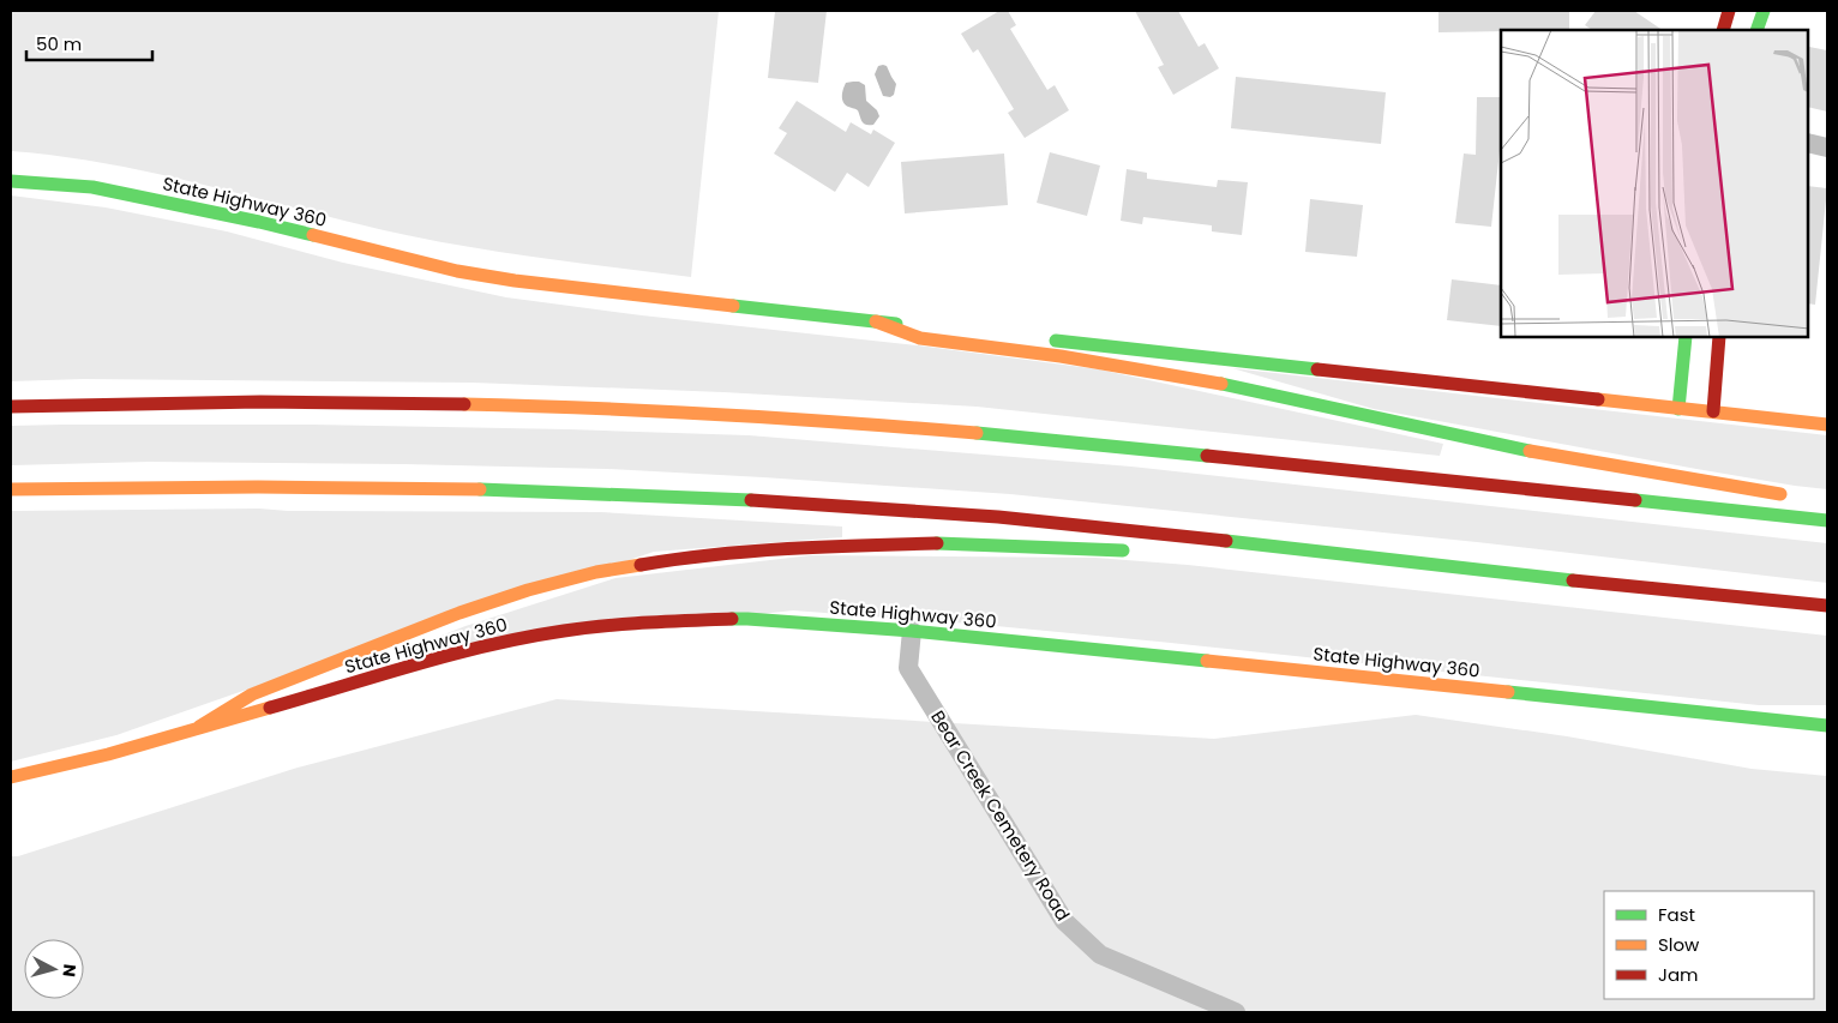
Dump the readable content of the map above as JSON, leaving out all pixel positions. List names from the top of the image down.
{
  "streets": {
    "main road": ["State Highway 360"],
    "street": ["Bear Creek Cemetery Road"]
  },
  "crossings": [
    ["State Highway 360", "Bear Creek Cemetery Road"]
  ],
  "legend": ["Fast", "Slow", "Jam"],
  "scale_bar": "50 m",
  "north": "right"
}
